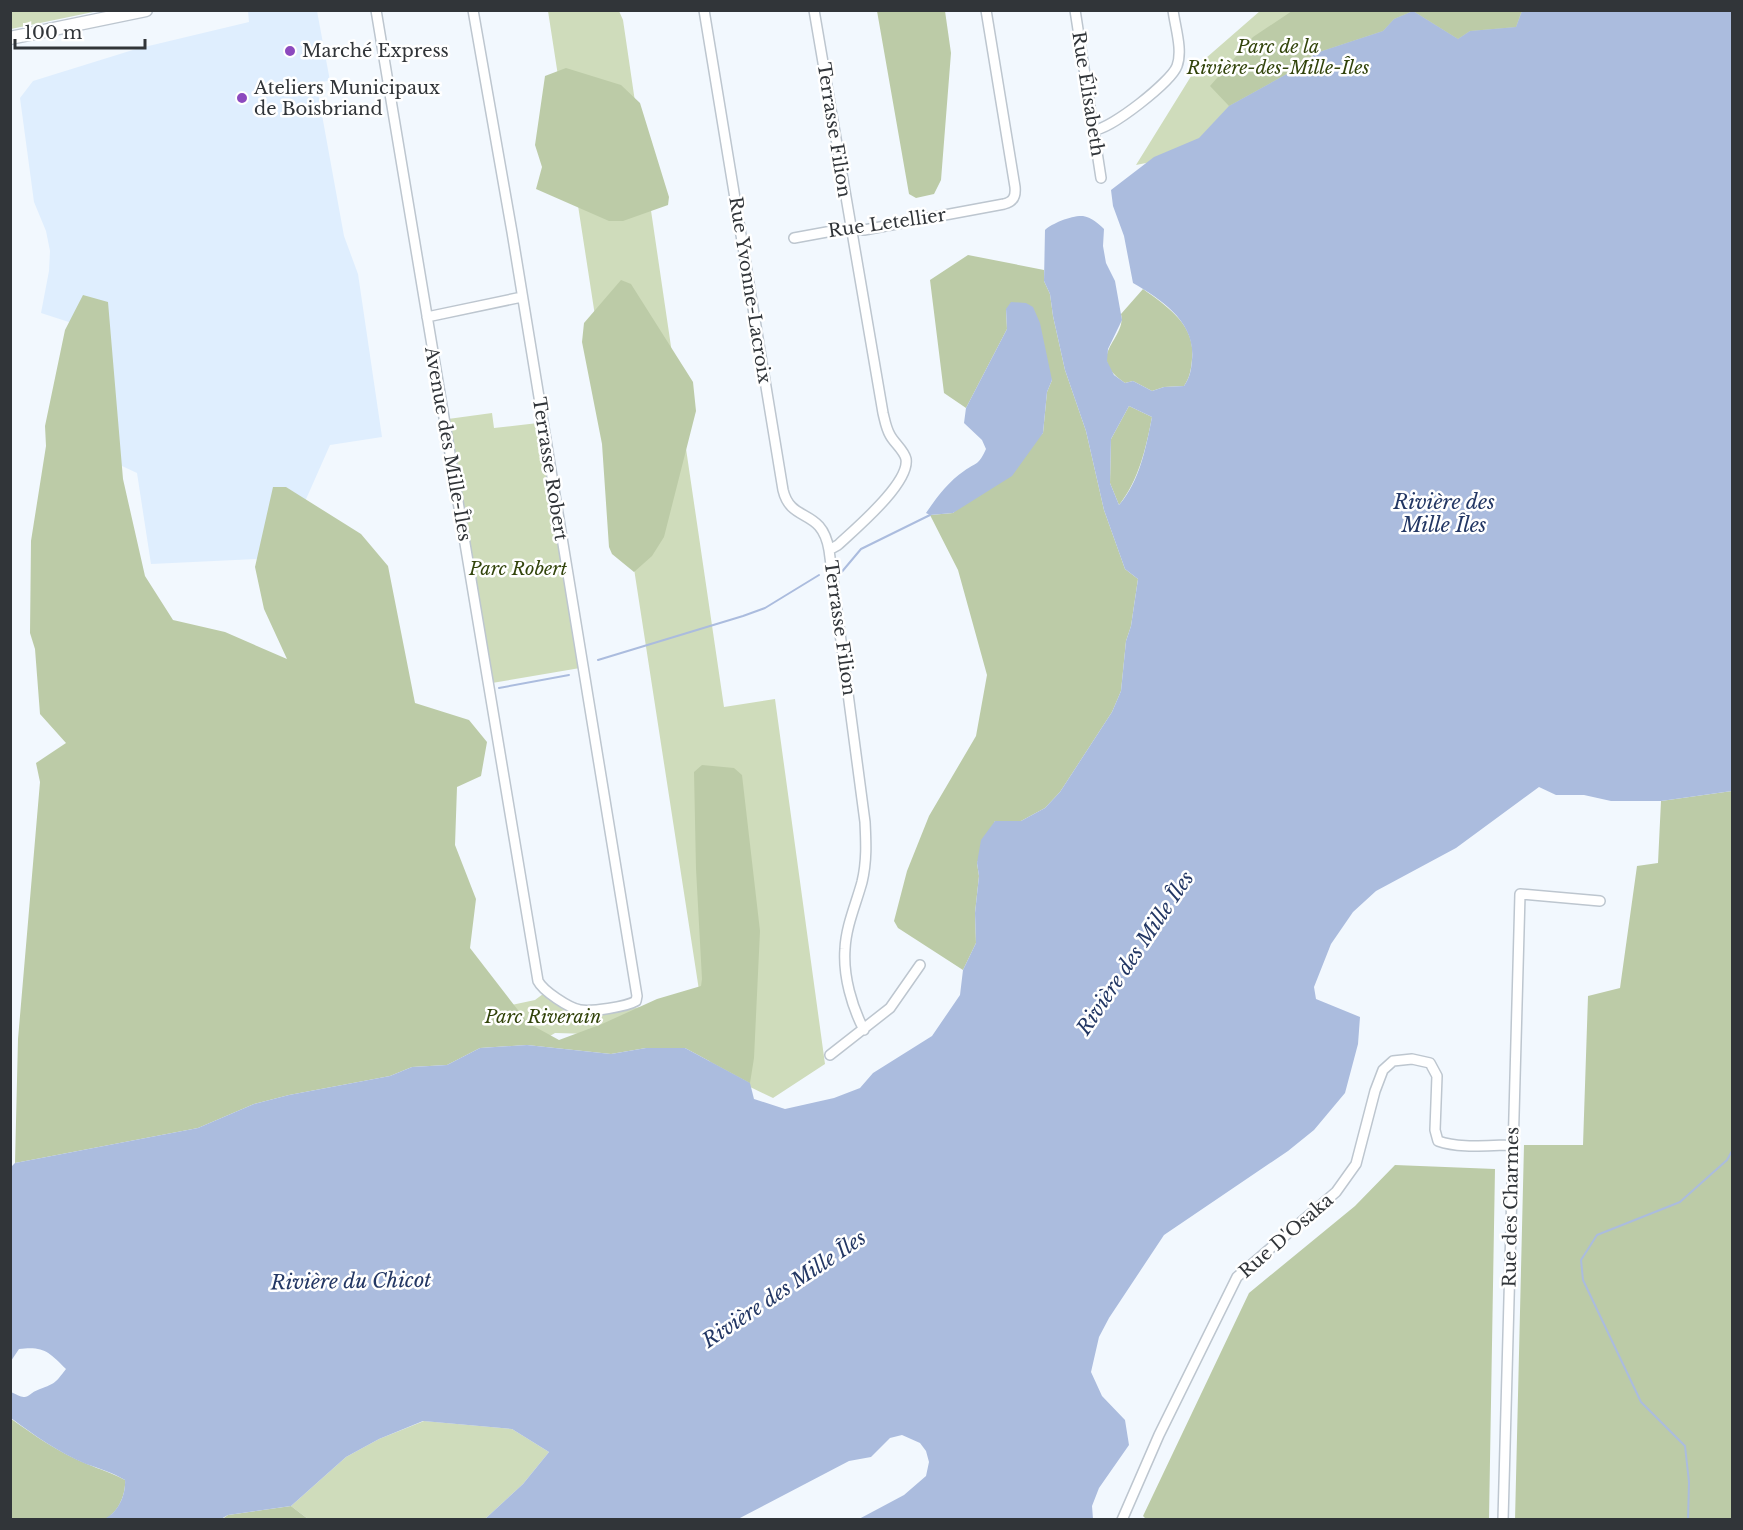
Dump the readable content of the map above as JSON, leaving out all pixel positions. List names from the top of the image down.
{
  "streets": {
    "street": [
      "Rue Élisabeth",
      "Terrasse Filion",
      "Rue Letellier",
      "Rue Yvonne-Lacroix",
      "Avenue des Mille-Îles",
      "Terrasse Robert",
      "Rue des Charmes",
      "Rue D'Osaka"
    ]
  },
  "crossings": [
    ["Terrasse Filion", "Rue Letellier"],
    ["Terrasse Filion", "Rue Yvonne-Lacroix"],
    ["Avenue des Mille-Îles", "Terrasse Robert"],
    ["Rue des Charmes", "Rue D'Osaka"]
  ],
  "water": ["Rivière des Mille Îles", "Rivière du Chicot"],
  "parks": ["Parc de la Rivière-des-Mille-Îles", "Parc Robert", "Parc Riverain"],
  "places": ["Marché Express", "Ateliers Municipaux de Boisbriand"],
  "scale_bar": "100 m"
}
